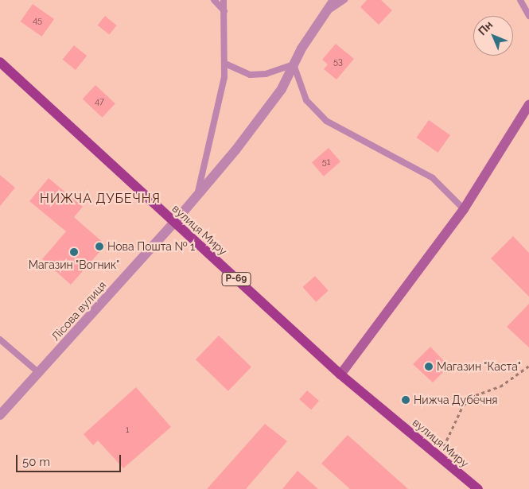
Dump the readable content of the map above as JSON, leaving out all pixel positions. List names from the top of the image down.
{
  "streets": {
    "main road": ["вулиця Миру", "Р-69"],
    "street": ["Лісова вулиця"]
  },
  "crossings": [
    ["вулиця Миру", "Лісова вулиця"]
  ],
  "districts": ["НИЖЧА ДУБЕЧНЯ"],
  "places": [
    "Нова Пошта № 1",
    "Магазин \"Вогник\"",
    "Магазин \"Каста\"",
    "Нижча Дубечня"
  ],
  "house_numbers": [
    "45",
    "53",
    "47",
    "51",
    "1"
  ],
  "scale_bar": "50 m",
  "north": "top left"
}
